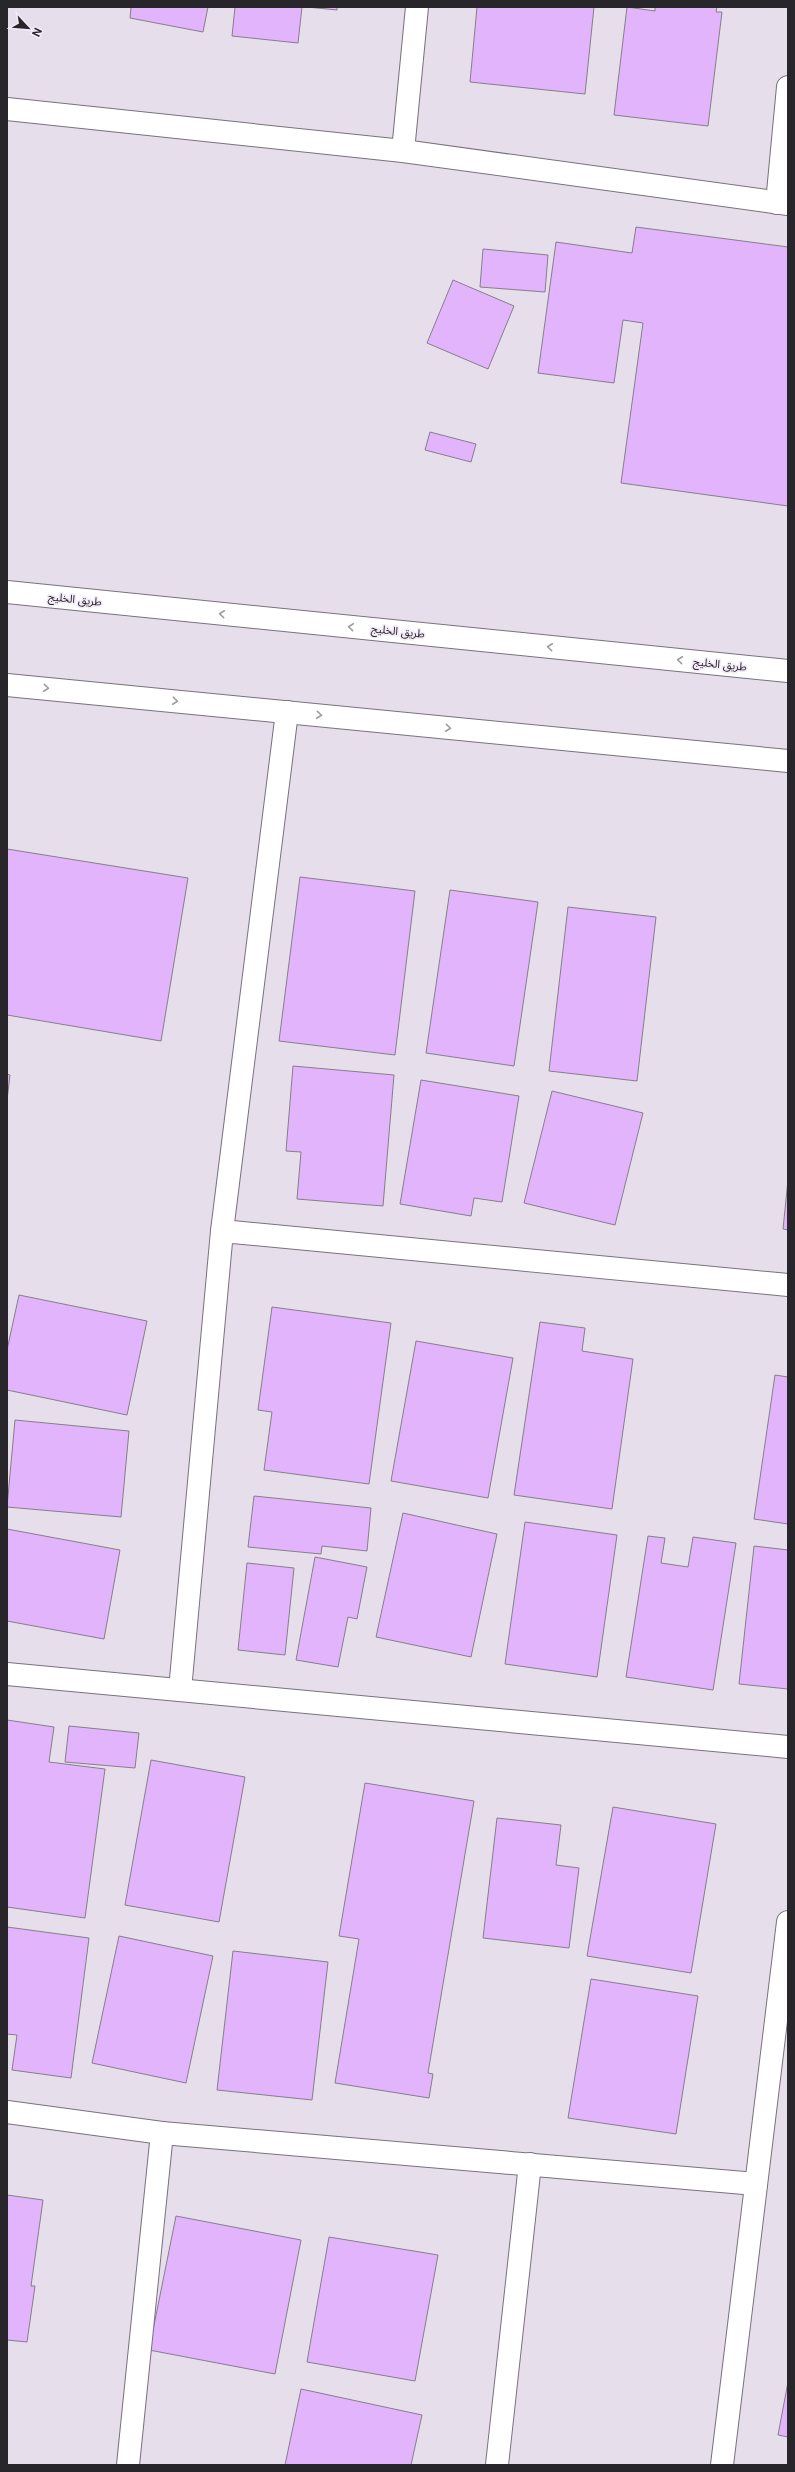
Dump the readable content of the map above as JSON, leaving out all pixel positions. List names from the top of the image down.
{
  "streets": {
    "street": ["طريق الخليج"]
  },
  "north": "bottom right"
}
